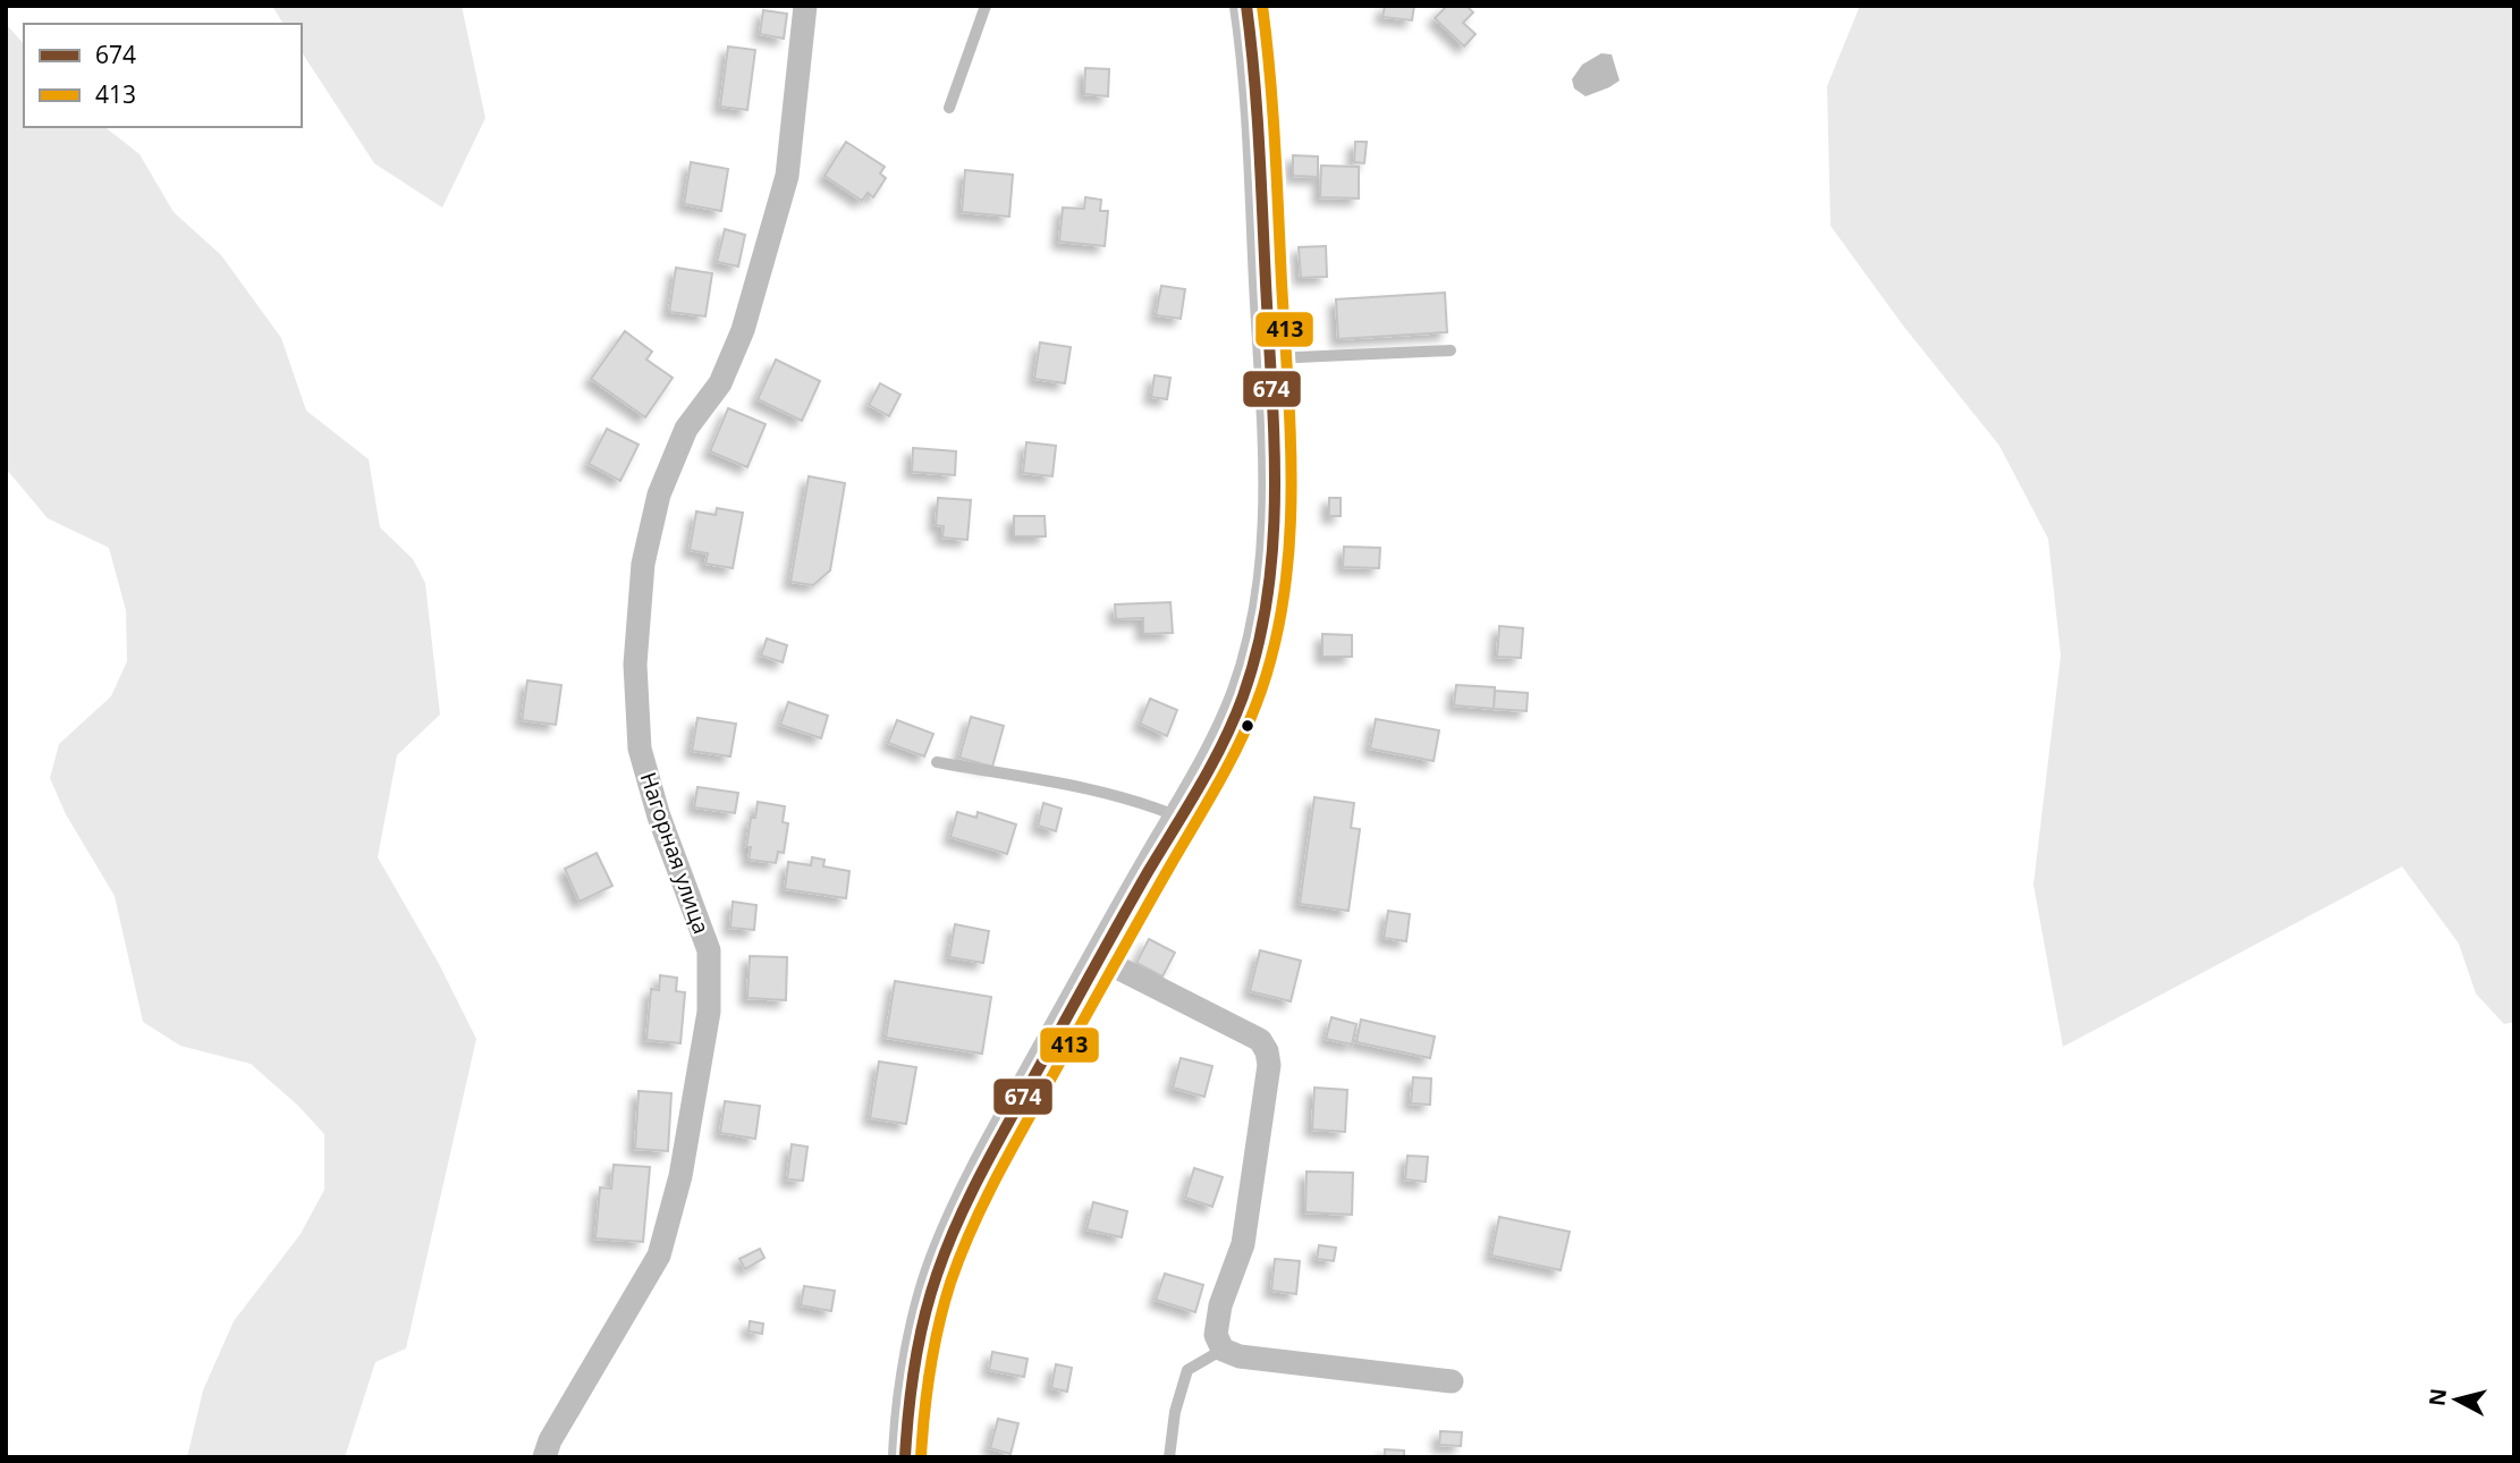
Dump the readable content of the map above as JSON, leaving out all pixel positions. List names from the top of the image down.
{
  "streets": {
    "street": ["Нагорная улица"]
  },
  "lines": ["transit line 674", "transit line 413"],
  "legend": ["674", "413"],
  "north": "left"
}
